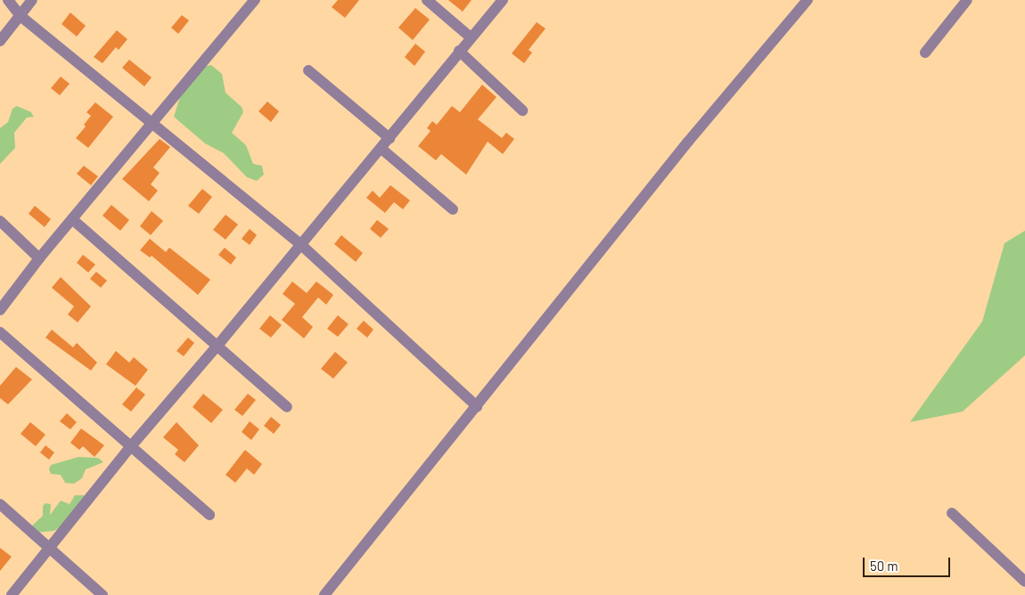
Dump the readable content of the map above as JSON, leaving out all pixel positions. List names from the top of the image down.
{
  "scale_bar": "50 m"
}
